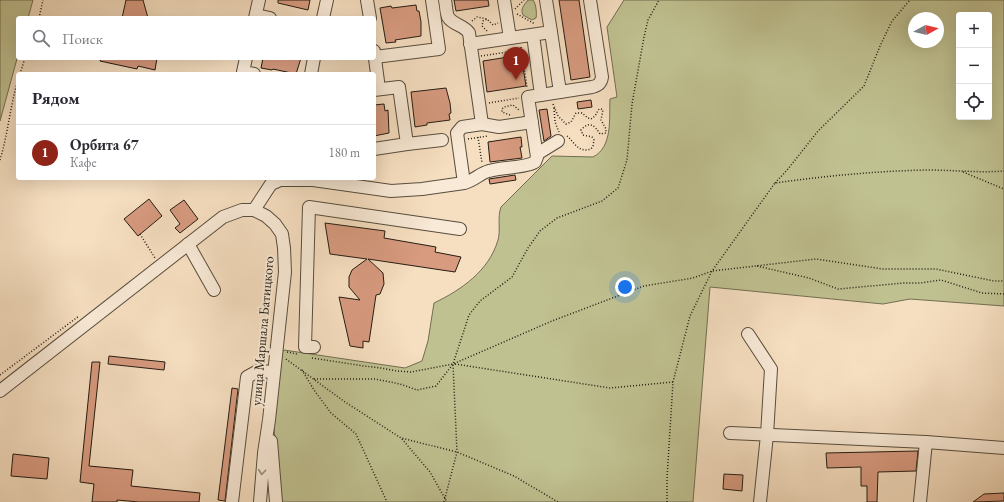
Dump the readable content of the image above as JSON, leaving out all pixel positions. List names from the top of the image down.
{
  "streets": {
    "street": ["улица Маршала Батицкого"]
  },
  "north": "right",
  "page": {
    "map_buttons": ["+", "−"],
    "search": "Поиск",
    "pins": "1",
    "heading": "Рядом",
    "list": [
      {
        "mark": "1",
        "name": "Орбита 67",
        "note": "Кафе",
        "value": "180 m"
      }
    ]
  }
}
